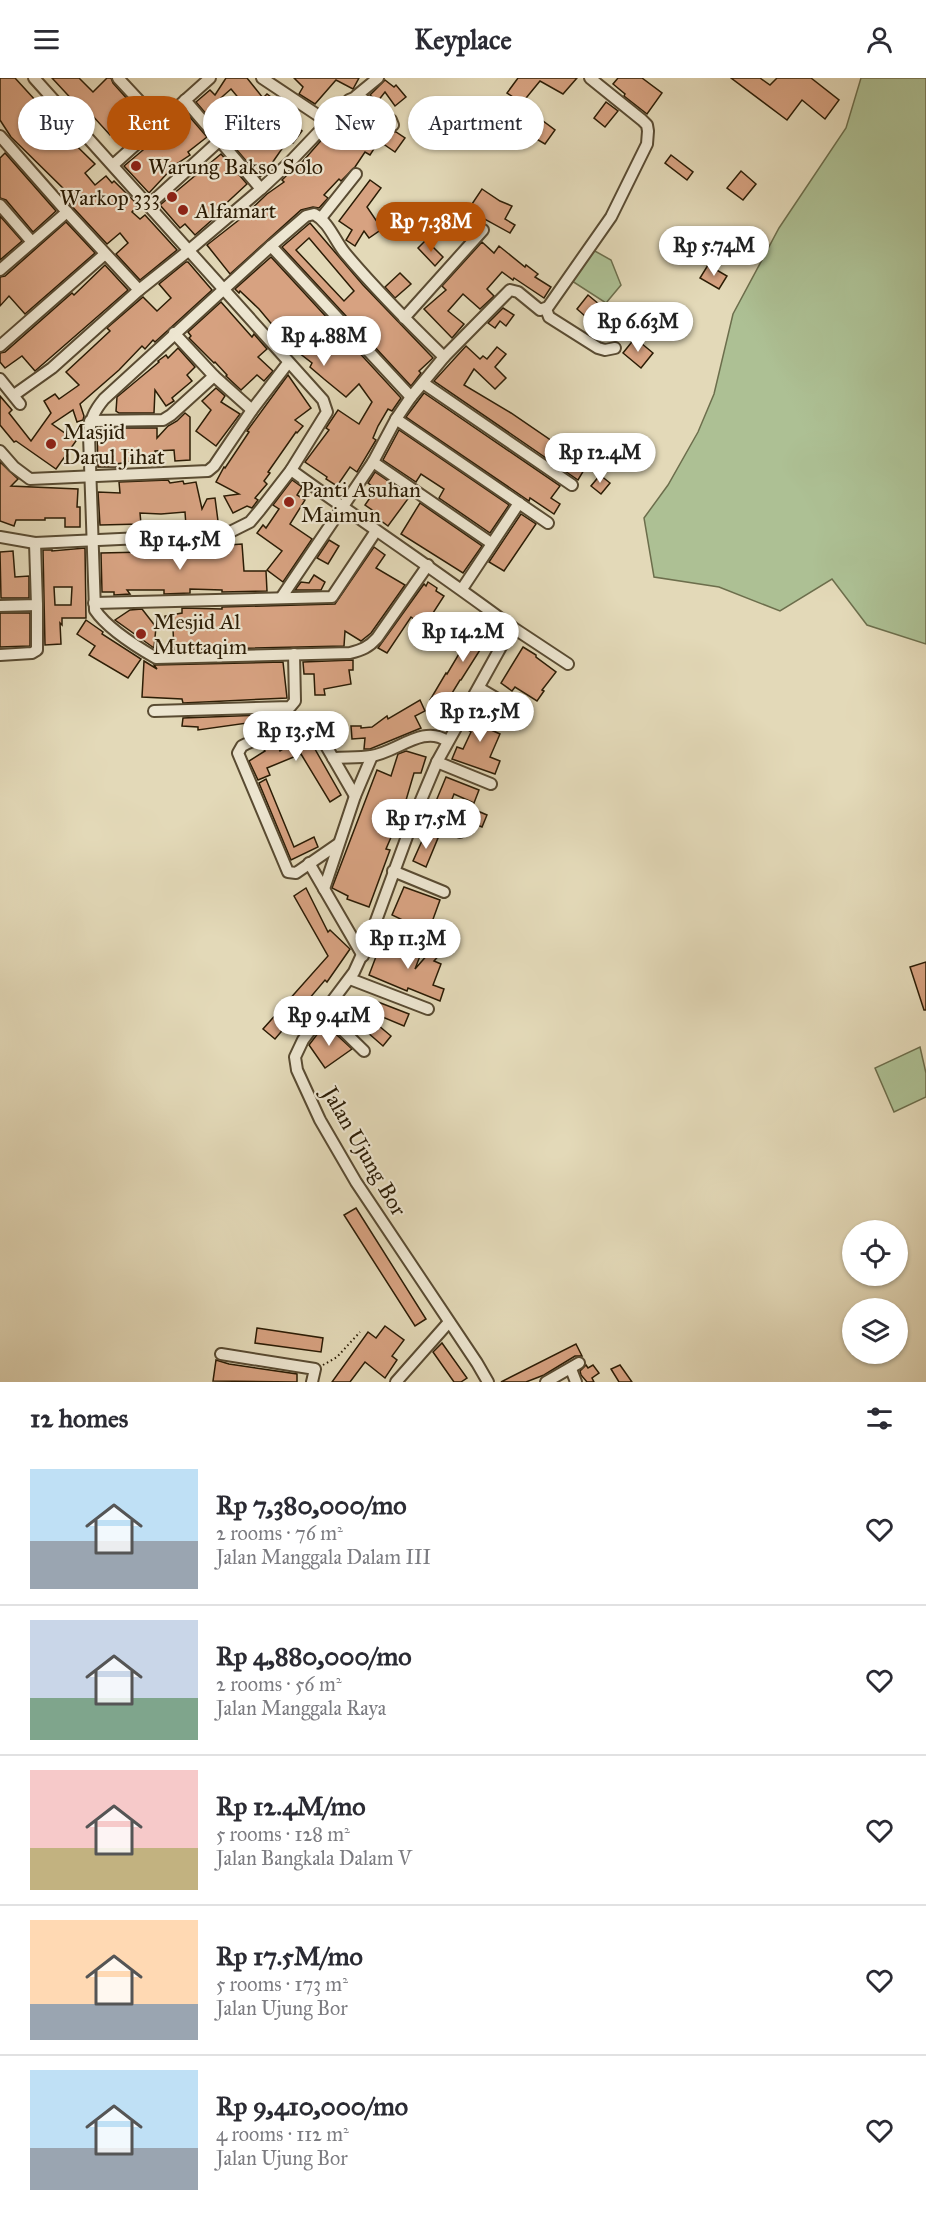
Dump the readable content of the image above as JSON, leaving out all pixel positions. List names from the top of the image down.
{
  "streets": {
    "street": ["Jalan Ujung Bor"]
  },
  "places": [
    "Warung Bakso Solo",
    "Warkop 333",
    "Alfamart",
    "Masjid Darul Jihat",
    "Panti Asuhan Maimun",
    "Mesjid Al Muttaqim"
  ],
  "page": {
    "header": "Keyplace",
    "chip": [
      "Buy",
      "Rent",
      "Filters",
      "New",
      "Apartment"
    ],
    "price": [
      "Rp 7.38M",
      "Rp 5.74M",
      "Rp 6.63M",
      "Rp 4.88M",
      "Rp 12.4M",
      "Rp 14.5M",
      "Rp 14.2M",
      "Rp 12.5M",
      "Rp 13.5M",
      "Rp 17.5M",
      "Rp 11.3M",
      "Rp 9.41M"
    ],
    "heading": "12 homes",
    "list": [
      {
        "name": "Rp 7,380,000/mo",
        "note": "2 rooms · 76 m² · Jalan Manggala Dalam III"
      },
      {
        "name": "Rp 4,880,000/mo",
        "note": "2 rooms · 56 m² · Jalan Manggala Raya"
      },
      {
        "name": "Rp 12.4M/mo",
        "note": "5 rooms · 128 m² · Jalan Bangkala Dalam V"
      },
      {
        "name": "Rp 17.5M/mo",
        "note": "5 rooms · 173 m² · Jalan Ujung Bor"
      },
      {
        "name": "Rp 9,410,000/mo",
        "note": "4 rooms · 112 m² · Jalan Ujung Bor"
      }
    ]
  }
}
